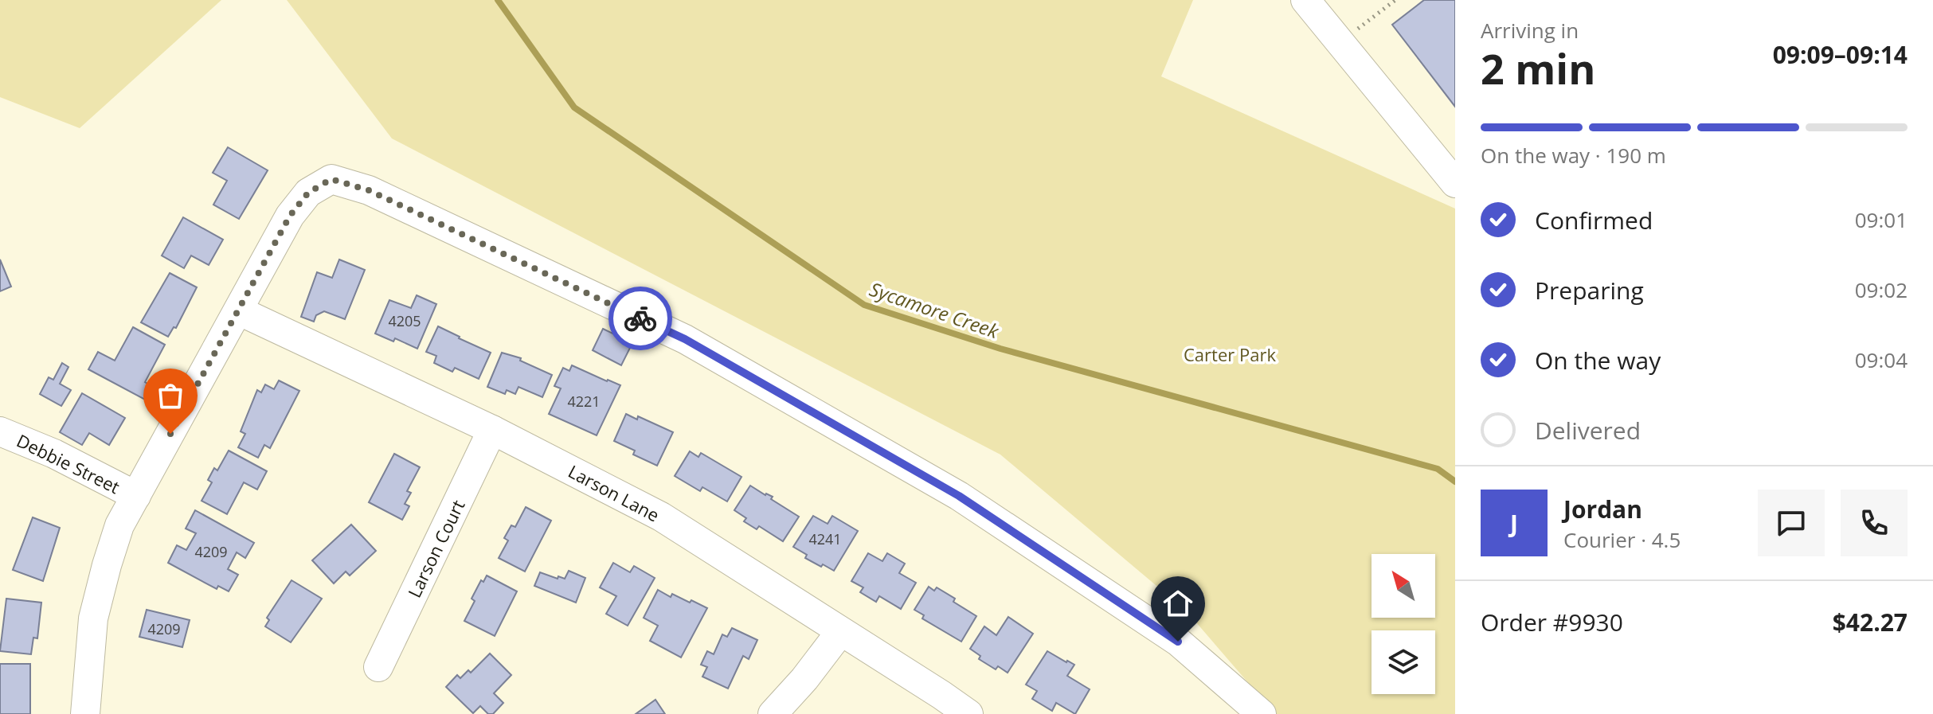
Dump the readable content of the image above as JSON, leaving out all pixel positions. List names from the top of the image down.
{
  "streets": {
    "street": ["Debbie Street", "Larson Lane", "Larson Court"]
  },
  "crossings": [
    ["Larson Lane", "Larson Court"]
  ],
  "water": ["Sycamore Creek"],
  "parks": ["Carter Park"],
  "house_numbers": [
    "4205",
    "4221",
    "4241",
    "4209",
    "4209"
  ],
  "north": "top left",
  "page": {
    "heading": ["2 min", "Arriving in", "09:09–09:14"],
    "panel": [
      "Jordan",
      "Courier · 4.5",
      "Order #9930",
      "$42.27"
    ],
    "bar": "On the way · 190 m",
    "list": [
      ["Confirmed", "09:01"],
      ["Preparing", "09:02"],
      ["On the way", "09:04"],
      "Delivered"
    ],
    "round": "J"
  }
}
